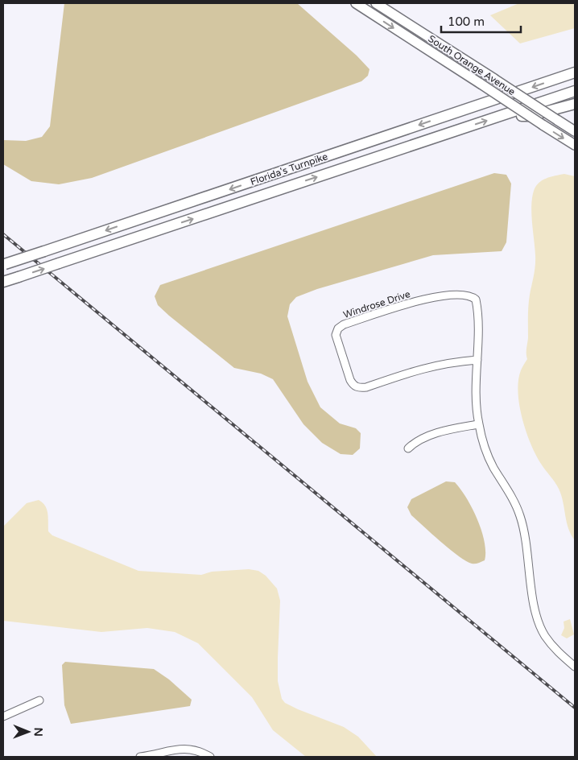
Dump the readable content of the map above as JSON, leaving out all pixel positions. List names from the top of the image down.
{
  "streets": {
    "highway": ["Florida's Turnpike"],
    "main road": ["South Orange Avenue"],
    "street": ["Windrose Drive"]
  },
  "scale_bar": "100 m",
  "north": "right"
}
